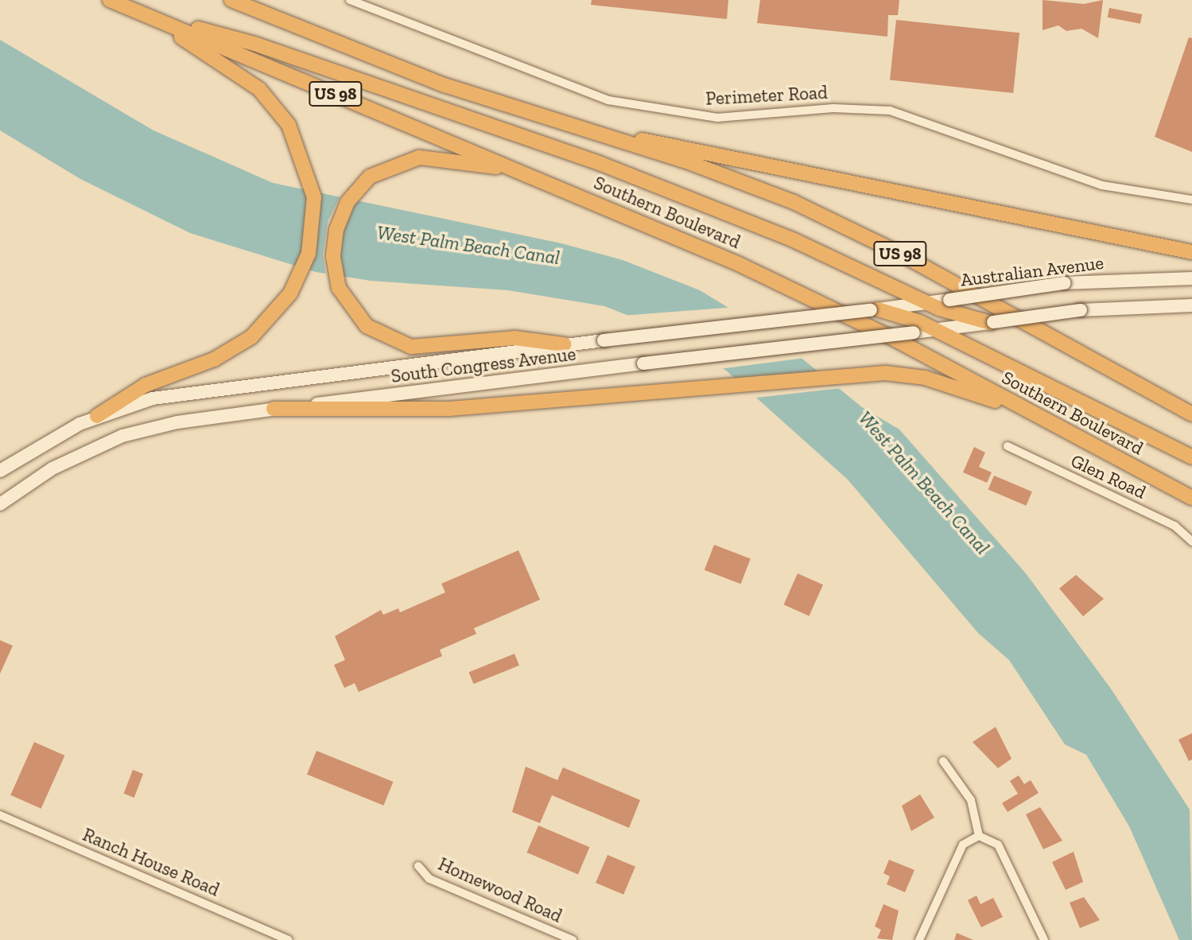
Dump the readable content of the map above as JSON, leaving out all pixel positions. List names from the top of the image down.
{
  "streets": {
    "highway": ["US 98", "Southern Boulevard"],
    "main road": ["Australian Avenue", "South Congress Avenue"],
    "street": [
      "Perimeter Road",
      "Glen Road",
      "Ranch House Road",
      "Homewood Road"
    ]
  },
  "crossings": [
    ["Australian Avenue", "South Congress Avenue"]
  ],
  "water": ["West Palm Beach Canal"]
}
